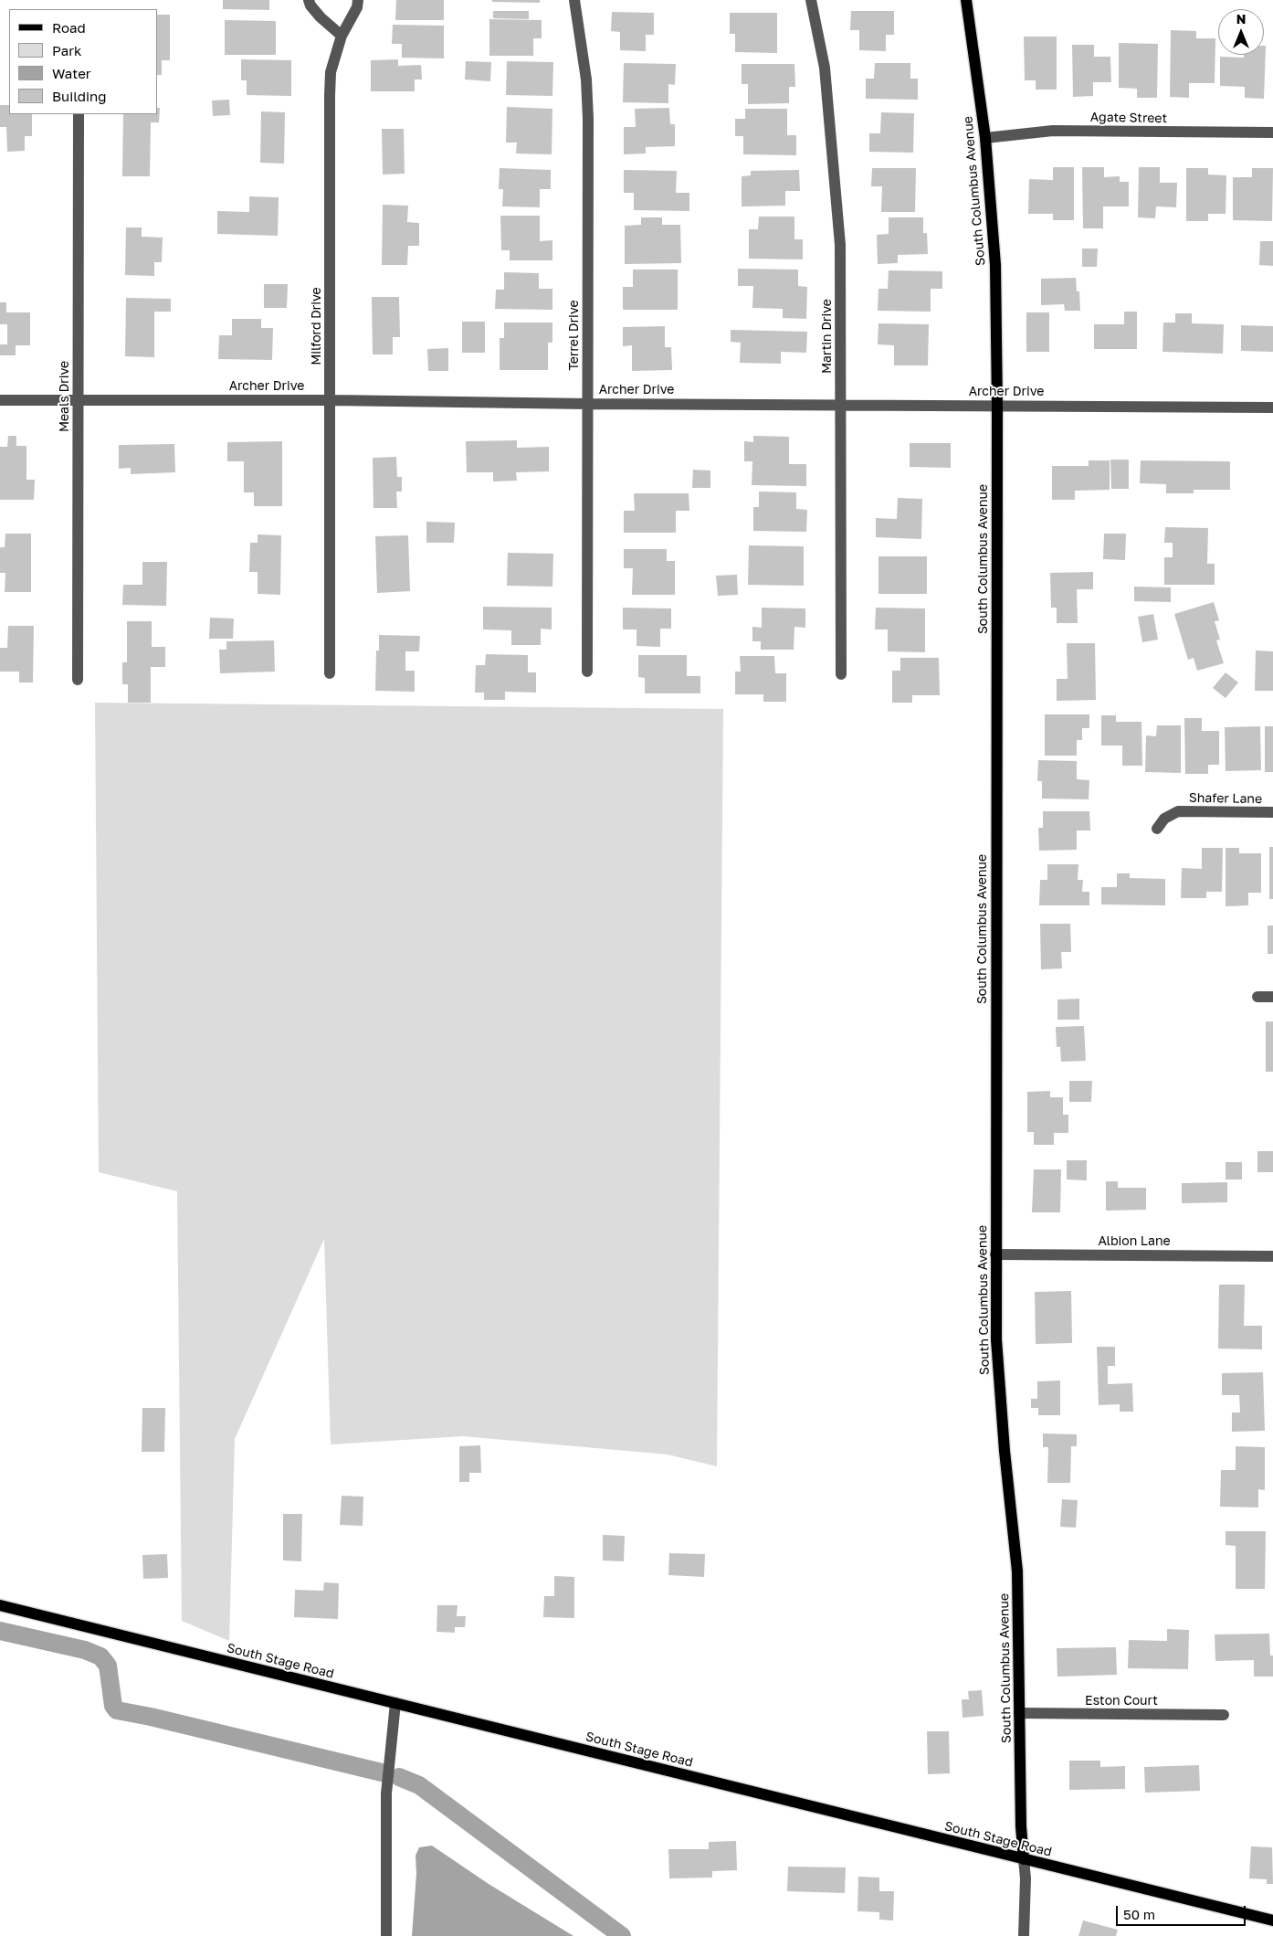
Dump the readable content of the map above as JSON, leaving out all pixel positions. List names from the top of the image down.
{
  "streets": {
    "main road": ["South Columbus Avenue", "South Stage Road"],
    "street": [
      "Agate Street",
      "Milford Drive",
      "Terrel Drive",
      "Martin Drive",
      "Archer Drive",
      "Meals Drive",
      "Shafer Lane",
      "Albion Lane",
      "Eston Court"
    ]
  },
  "crossings": [
    ["Agate Street", "South Columbus Avenue"],
    ["South Columbus Avenue", "Archer Drive"],
    ["South Columbus Avenue", "Albion Lane"],
    ["South Columbus Avenue", "South Stage Road"],
    ["South Columbus Avenue", "Eston Court"],
    ["Milford Drive", "Archer Drive"],
    ["Terrel Drive", "Archer Drive"],
    ["Martin Drive", "Archer Drive"],
    ["Archer Drive", "Meals Drive"]
  ],
  "legend": [
    "Road",
    "Park",
    "Water",
    "Building"
  ],
  "scale_bar": "50 m",
  "north": "top"
}
